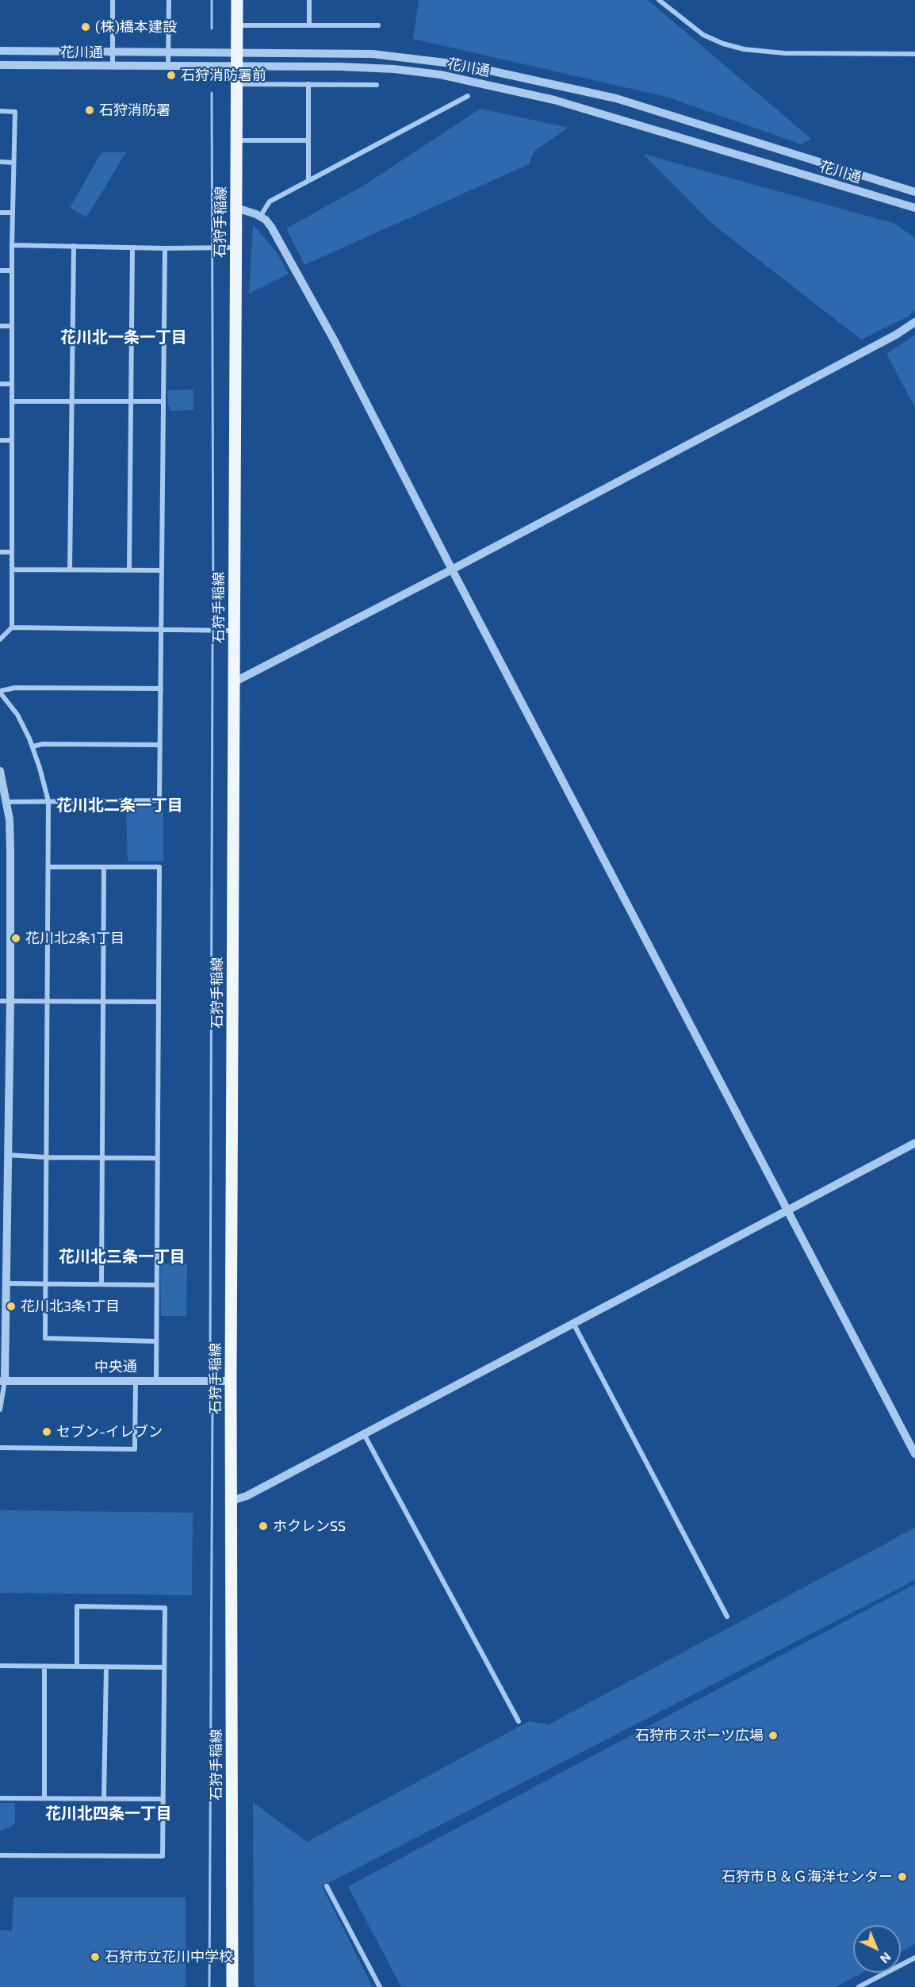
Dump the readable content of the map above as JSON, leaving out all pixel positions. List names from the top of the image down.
{
  "streets": {
    "main road": ["石狩手稲線"],
    "street": ["花川通", "中央通"]
  },
  "crossings": [
    ["花川通", "石狩手稲線"],
    ["石狩手稲線", "中央通"]
  ],
  "districts": [
    "花川北一条一丁目",
    "花川北二条一丁目",
    "花川北三条一丁目",
    "花川北四条一丁目"
  ],
  "places": [
    "(株)橋本建設",
    "石狩消防署前",
    "石狩消防署",
    "花川北2条1丁目",
    "花川北3条1丁目",
    "セブン-イレブン",
    "ホクレンSS",
    "石狩市スポーツ広場",
    "石狩市Ｂ＆Ｇ海洋センター",
    "石狩市立花川中学校"
  ],
  "north": "bottom right"
}
